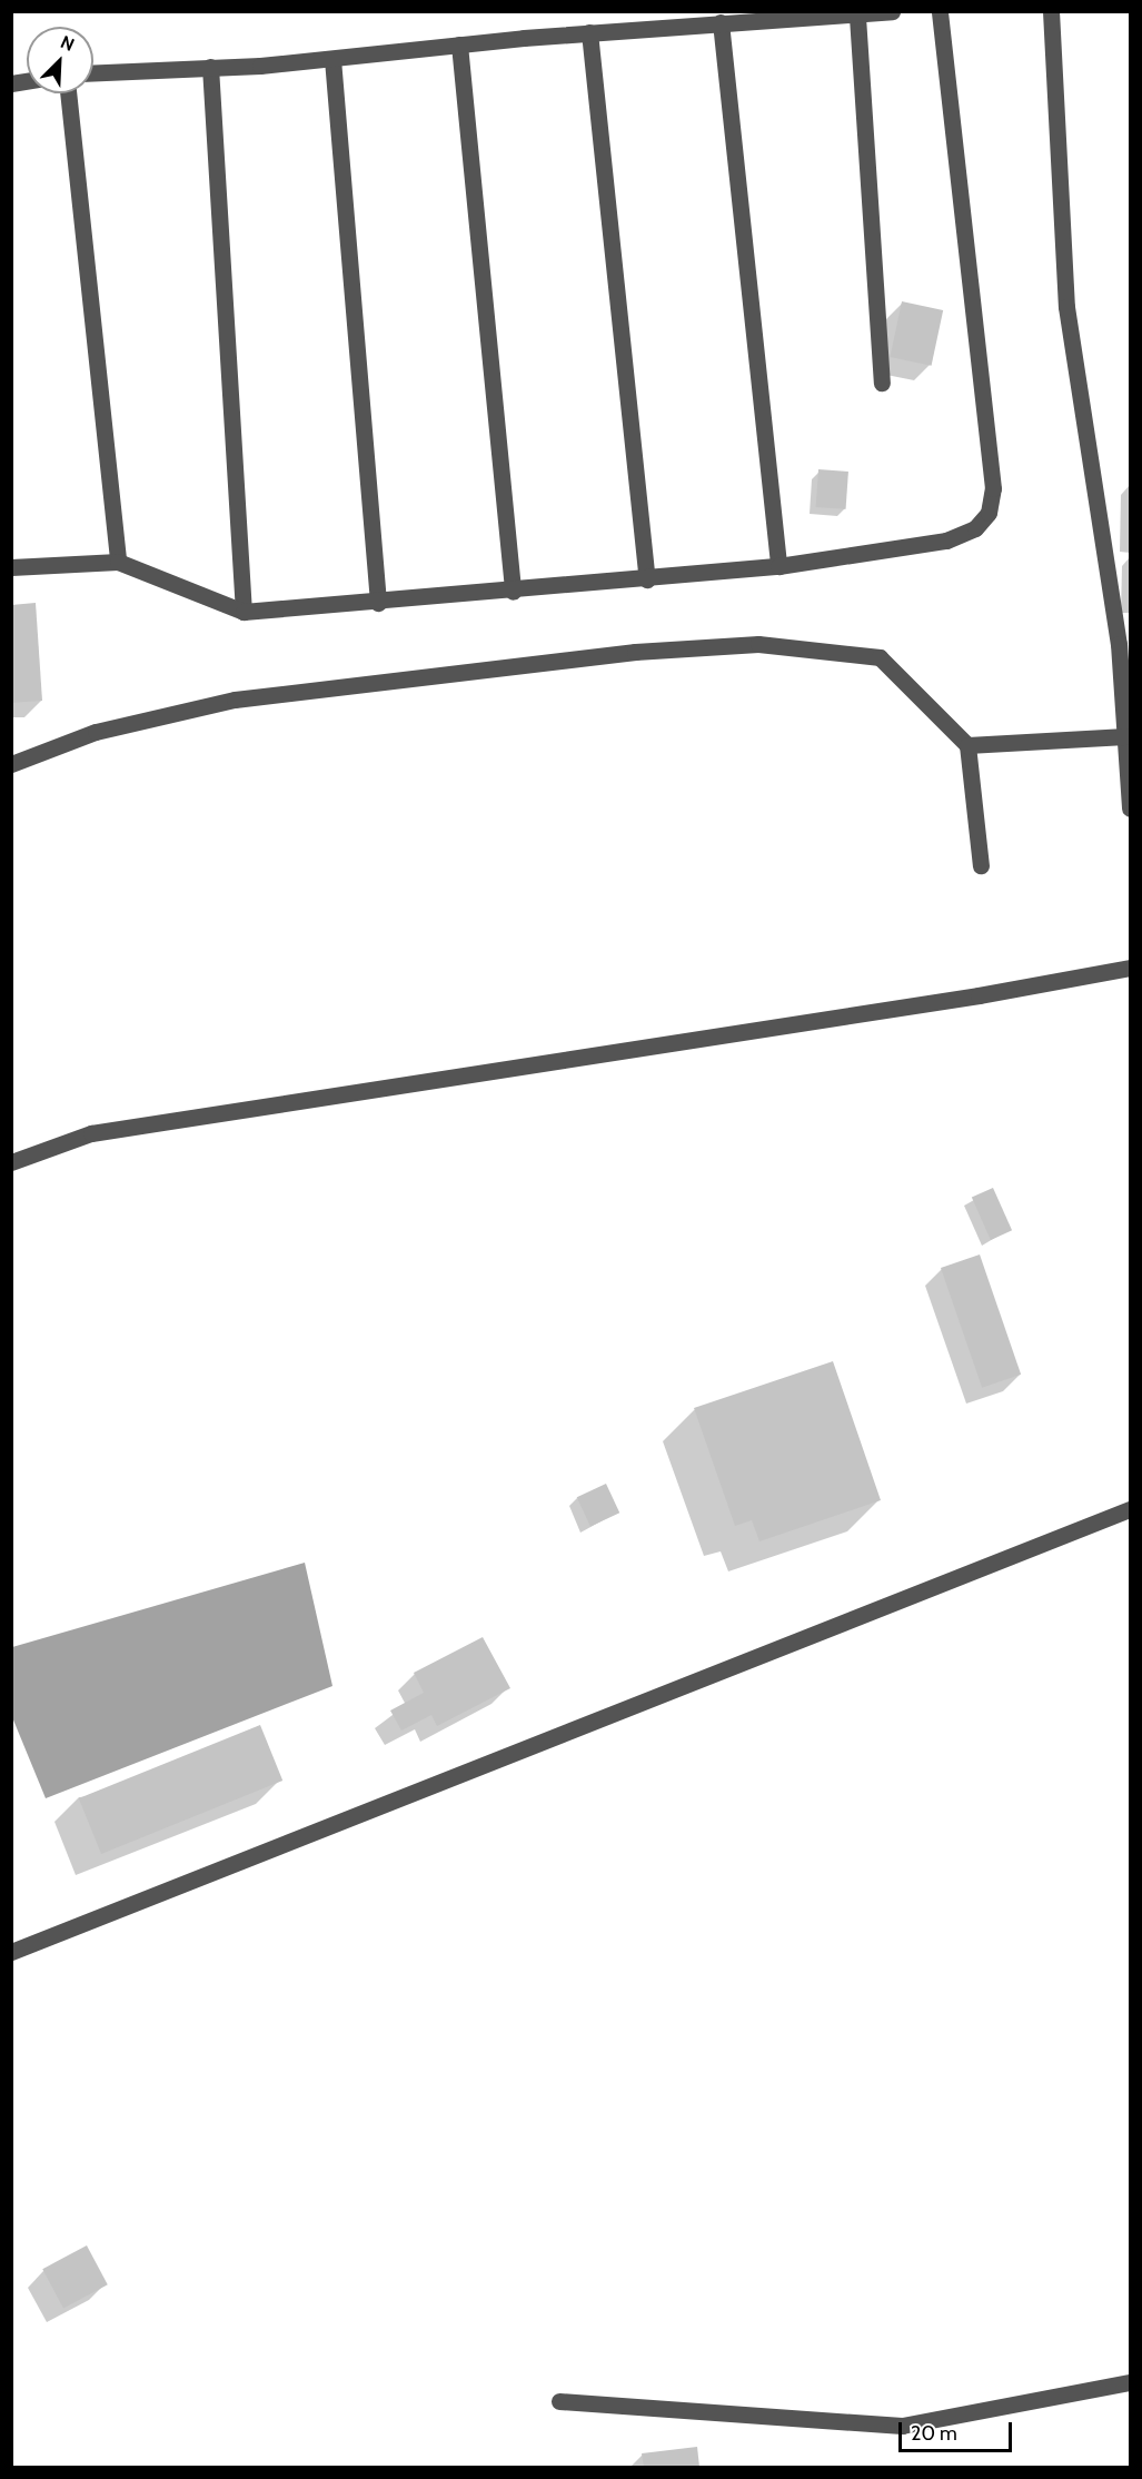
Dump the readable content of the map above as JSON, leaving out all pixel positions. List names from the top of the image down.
{
  "scale_bar": "20 m",
  "north": "top right"
}
